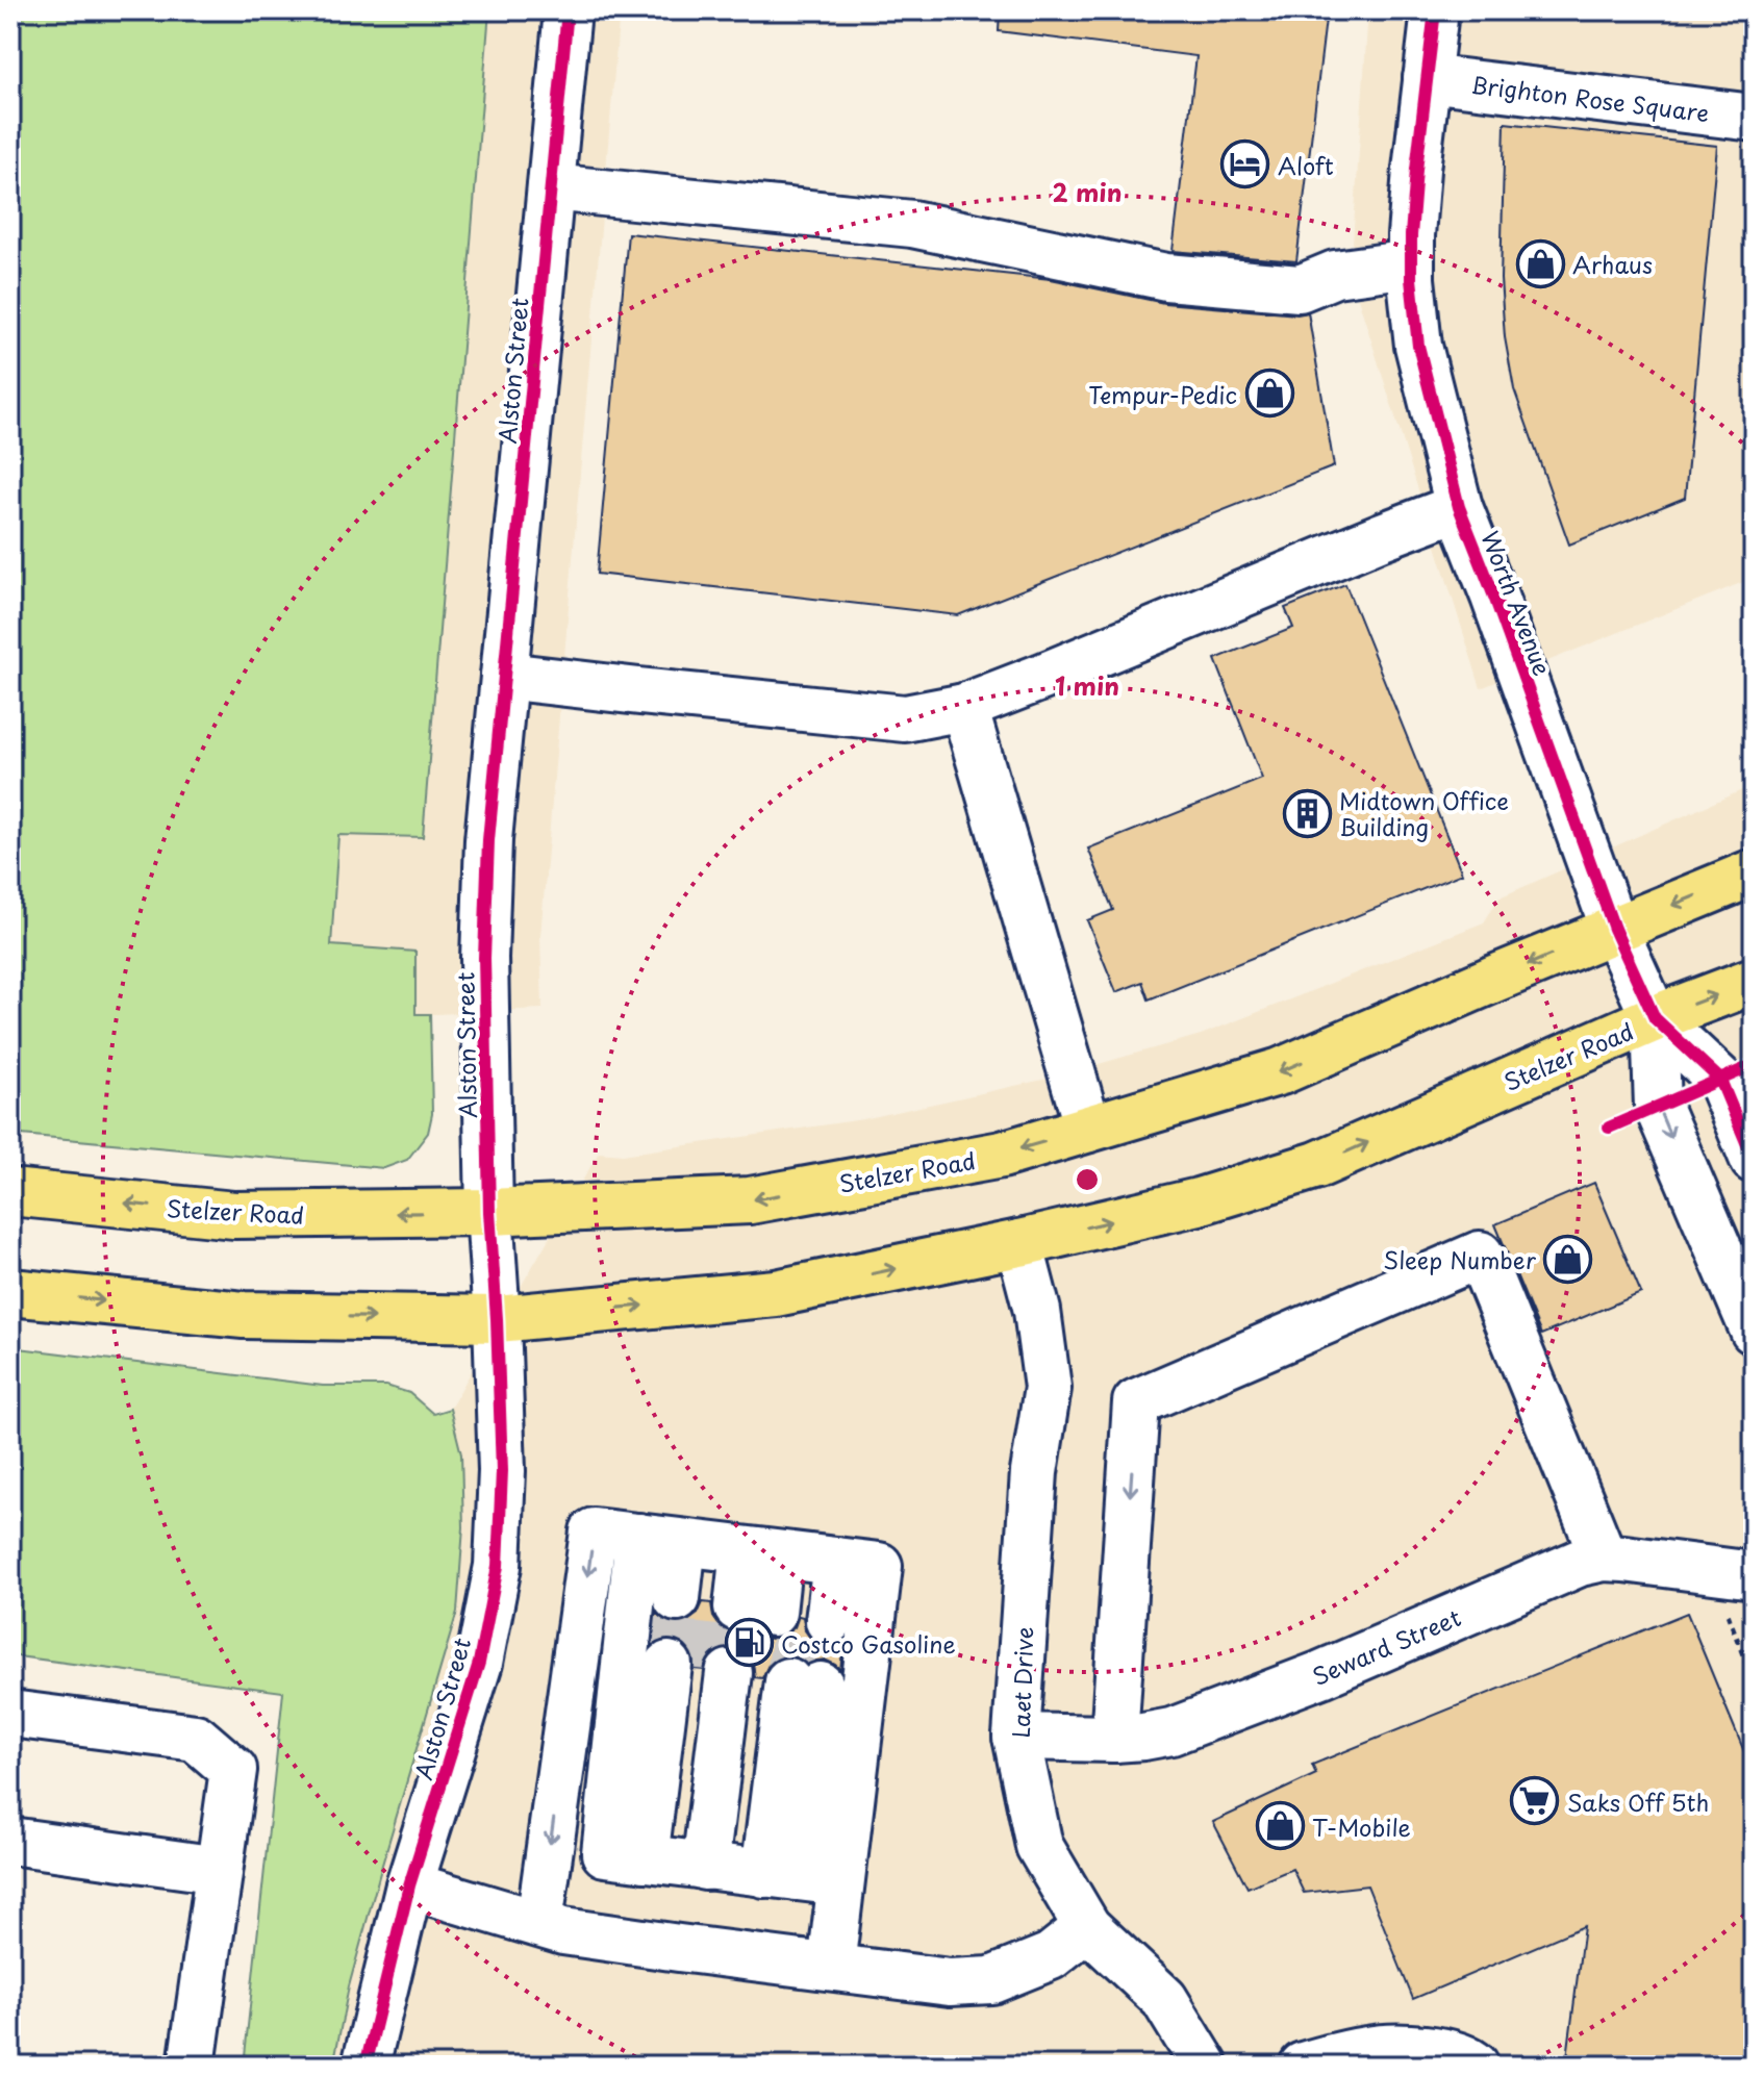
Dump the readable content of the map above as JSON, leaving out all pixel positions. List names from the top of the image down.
{
  "streets": {
    "main road": ["Stelzer Road"],
    "street": [
      "Brighton Rose Square",
      "Alston Street",
      "Worth Avenue",
      "Seward Street",
      "Laet Drive"
    ]
  },
  "crossings": [
    ["Brighton Rose Square", "Worth Avenue"],
    ["Alston Street", "Stelzer Road"],
    ["Worth Avenue", "Stelzer Road"],
    ["Stelzer Road", "Laet Drive"],
    ["Seward Street", "Laet Drive"]
  ],
  "places": {
    "hotel": ["Aloft"],
    "shop": [
      "Arhaus",
      "Tempur-Pedic",
      "Sleep Number",
      "T-Mobile"
    ],
    "building": ["Midtown Office Building"],
    "fuel station": ["Costco Gasoline"],
    "supermarket": ["Saks Off 5th"]
  },
  "rings": ["2 min", "1 min"]
}
